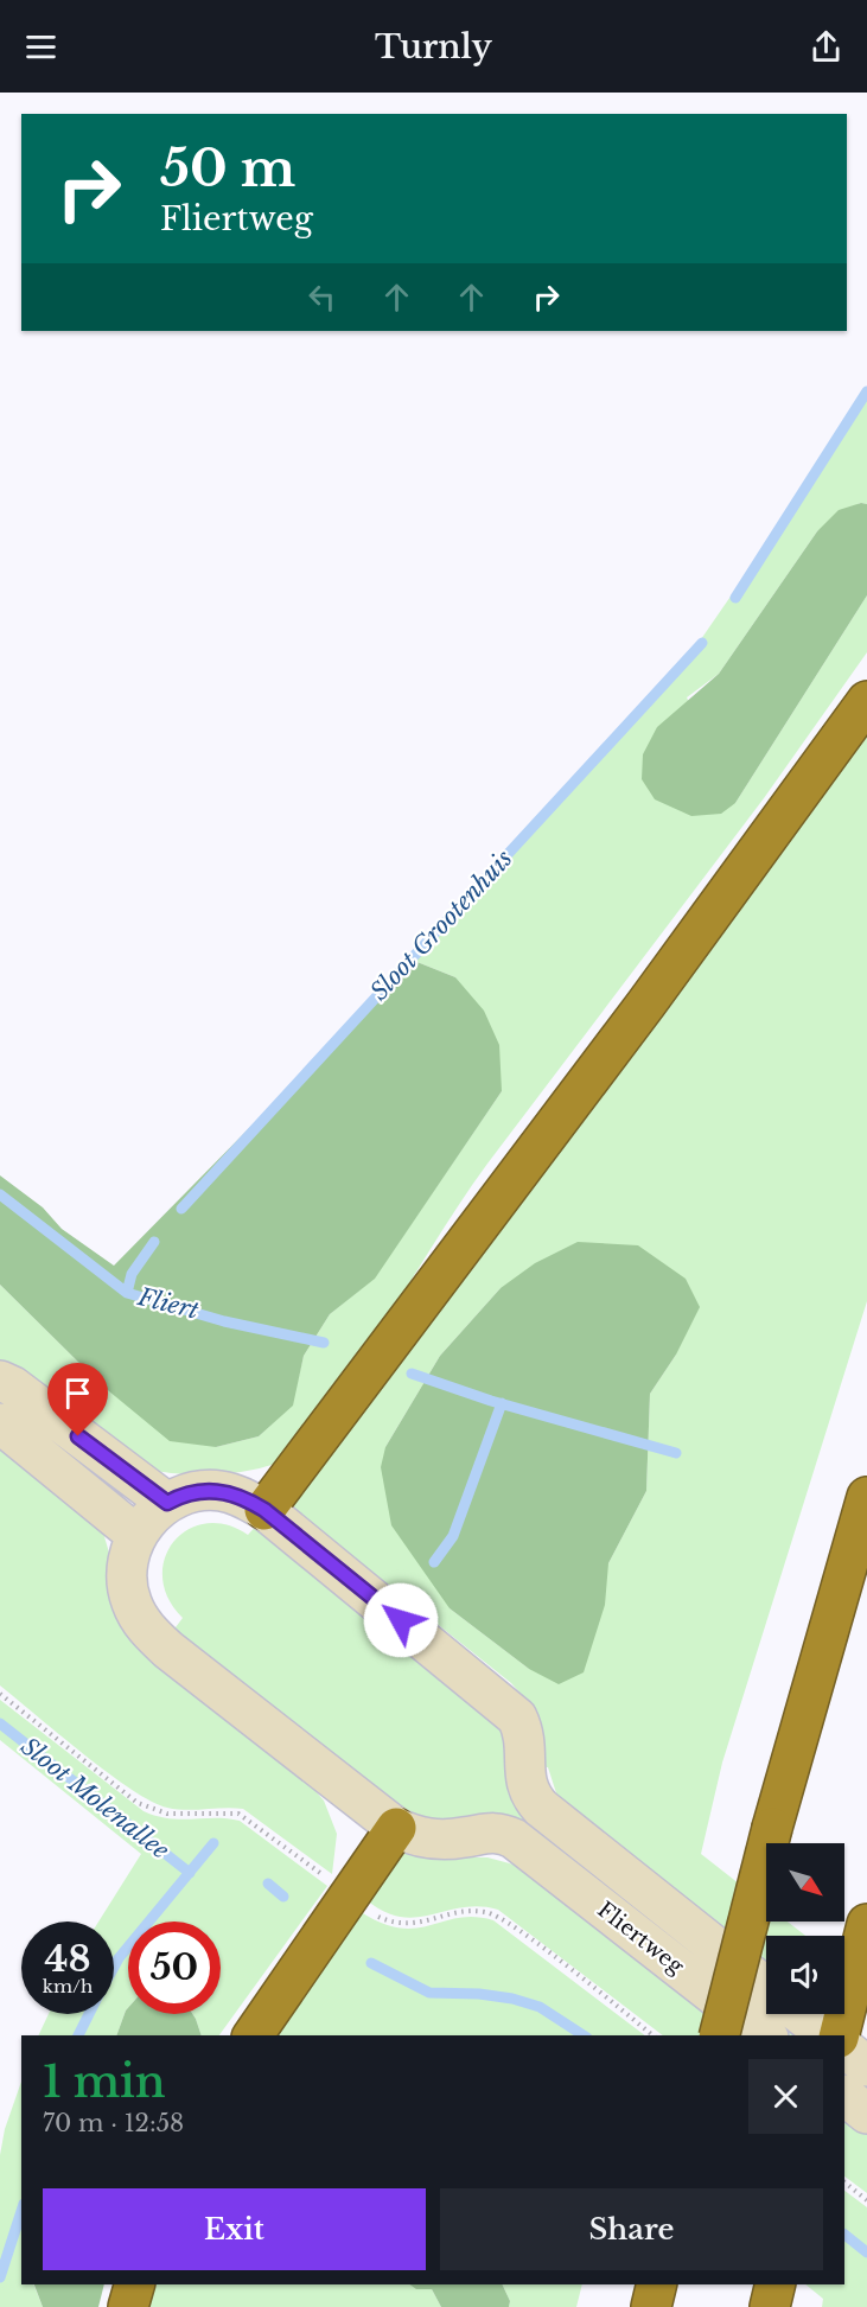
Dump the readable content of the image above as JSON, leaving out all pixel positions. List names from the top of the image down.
{
  "streets": {
    "main road": ["Fliertweg"]
  },
  "water": ["Sloot Grootenhuis", "Fliert", "Sloot Molenallee"],
  "north": "bottom right",
  "page": {
    "header": "Turnly",
    "turn": ["50 m", "Fliertweg"],
    "speed": "48 km/h",
    "limit": "50",
    "heading": ["1 min", "70 m · 12:58"],
    "buttons": ["Exit", "Share"]
  }
}
